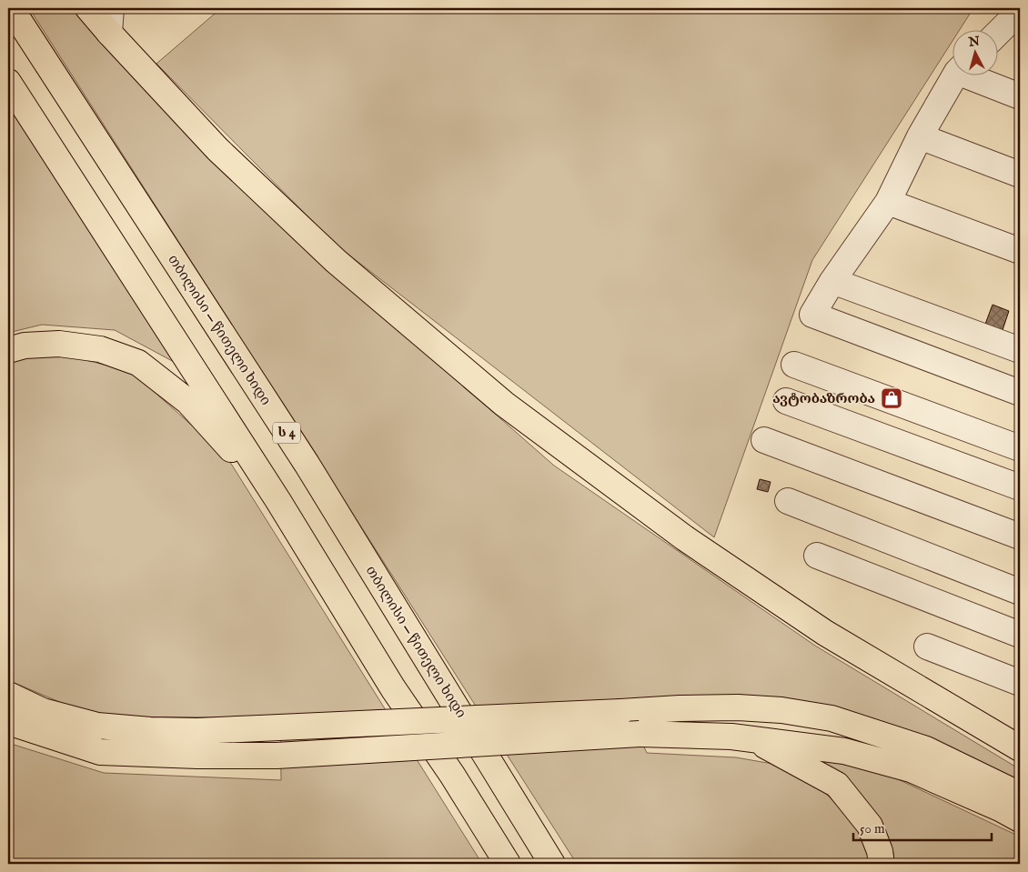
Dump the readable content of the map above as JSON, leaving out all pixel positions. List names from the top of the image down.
{
  "streets": {
    "highway": ["თბილისი — წითელი ხიდი", "ს 4"]
  },
  "places": {
    "shop": ["ავტობაზრობა"]
  },
  "scale_bar": "50 m",
  "north": "top"
}
